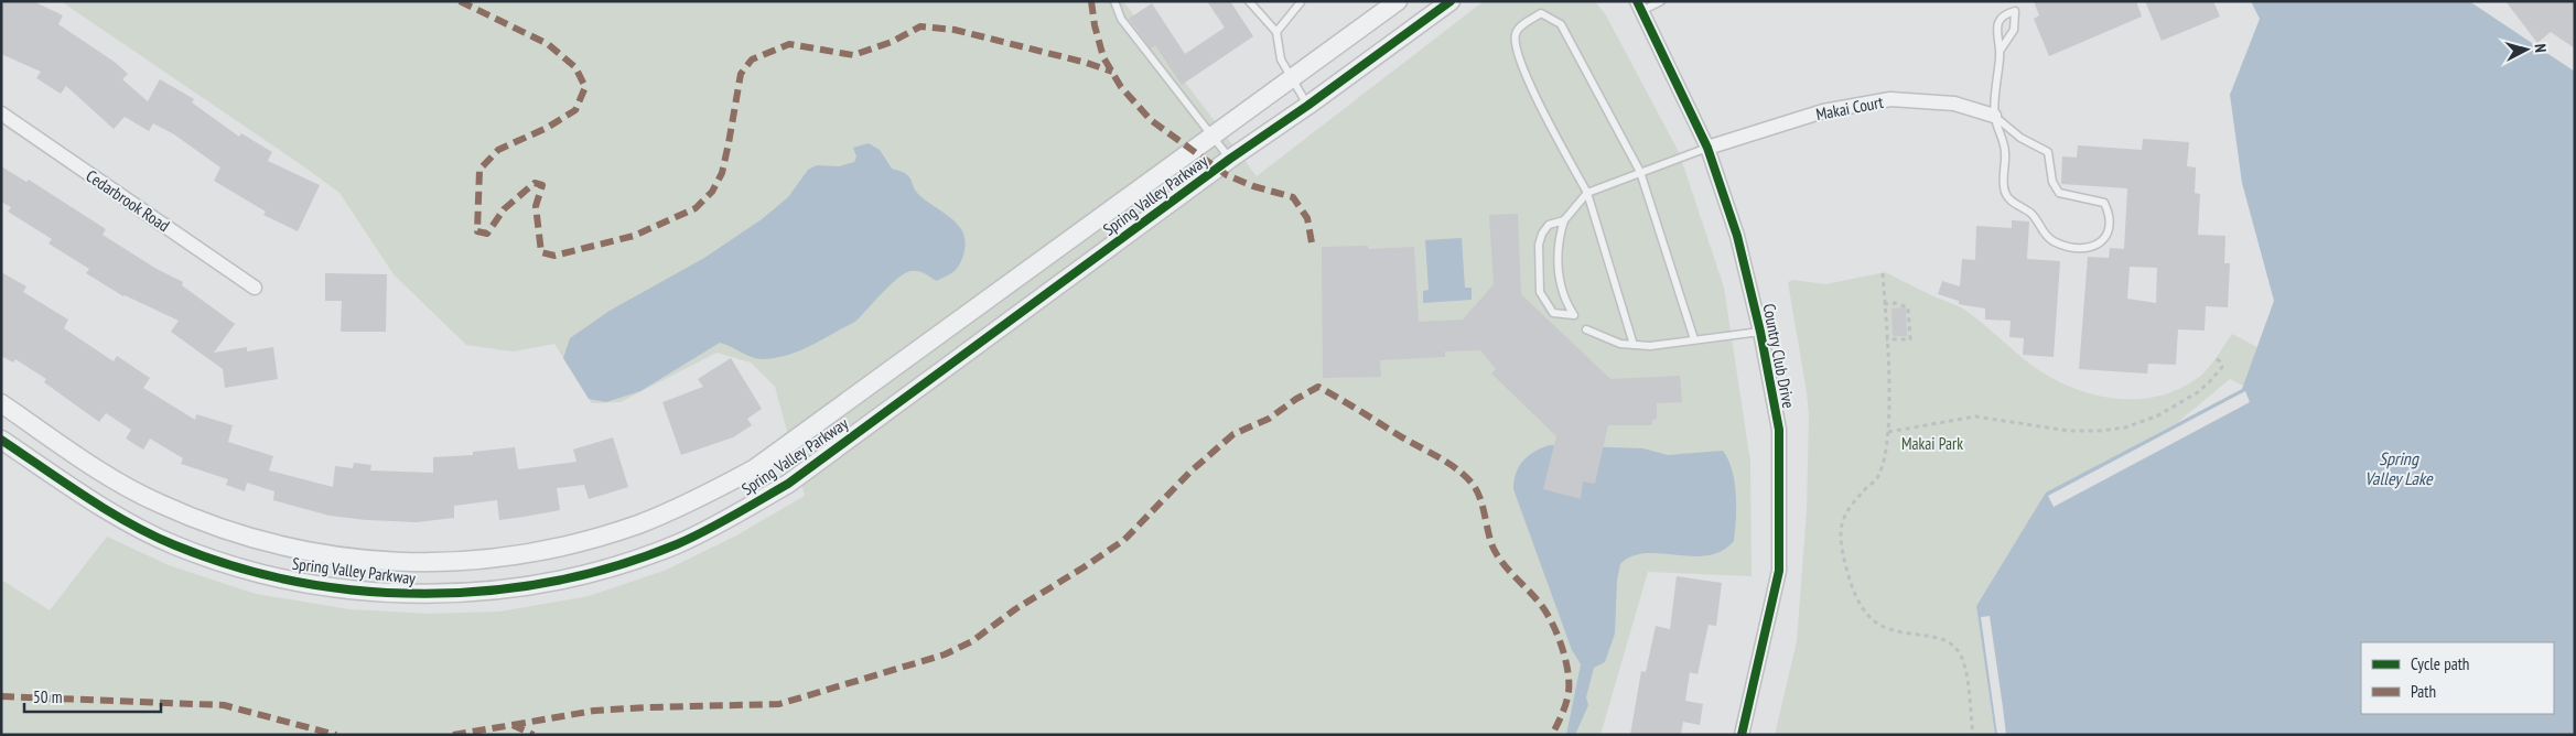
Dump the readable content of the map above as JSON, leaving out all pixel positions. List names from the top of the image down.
{
  "streets": {
    "street": [
      "Makai Court",
      "Spring Valley Parkway",
      "Cedarbrook Road",
      "Country Club Drive"
    ]
  },
  "crossings": [
    ["Makai Court", "Country Club Drive"]
  ],
  "water": ["Spring Valley Lake"],
  "parks": ["Makai Park"],
  "legend": ["Cycle path", "Path"],
  "scale_bar": "50 m",
  "north": "right"
}
